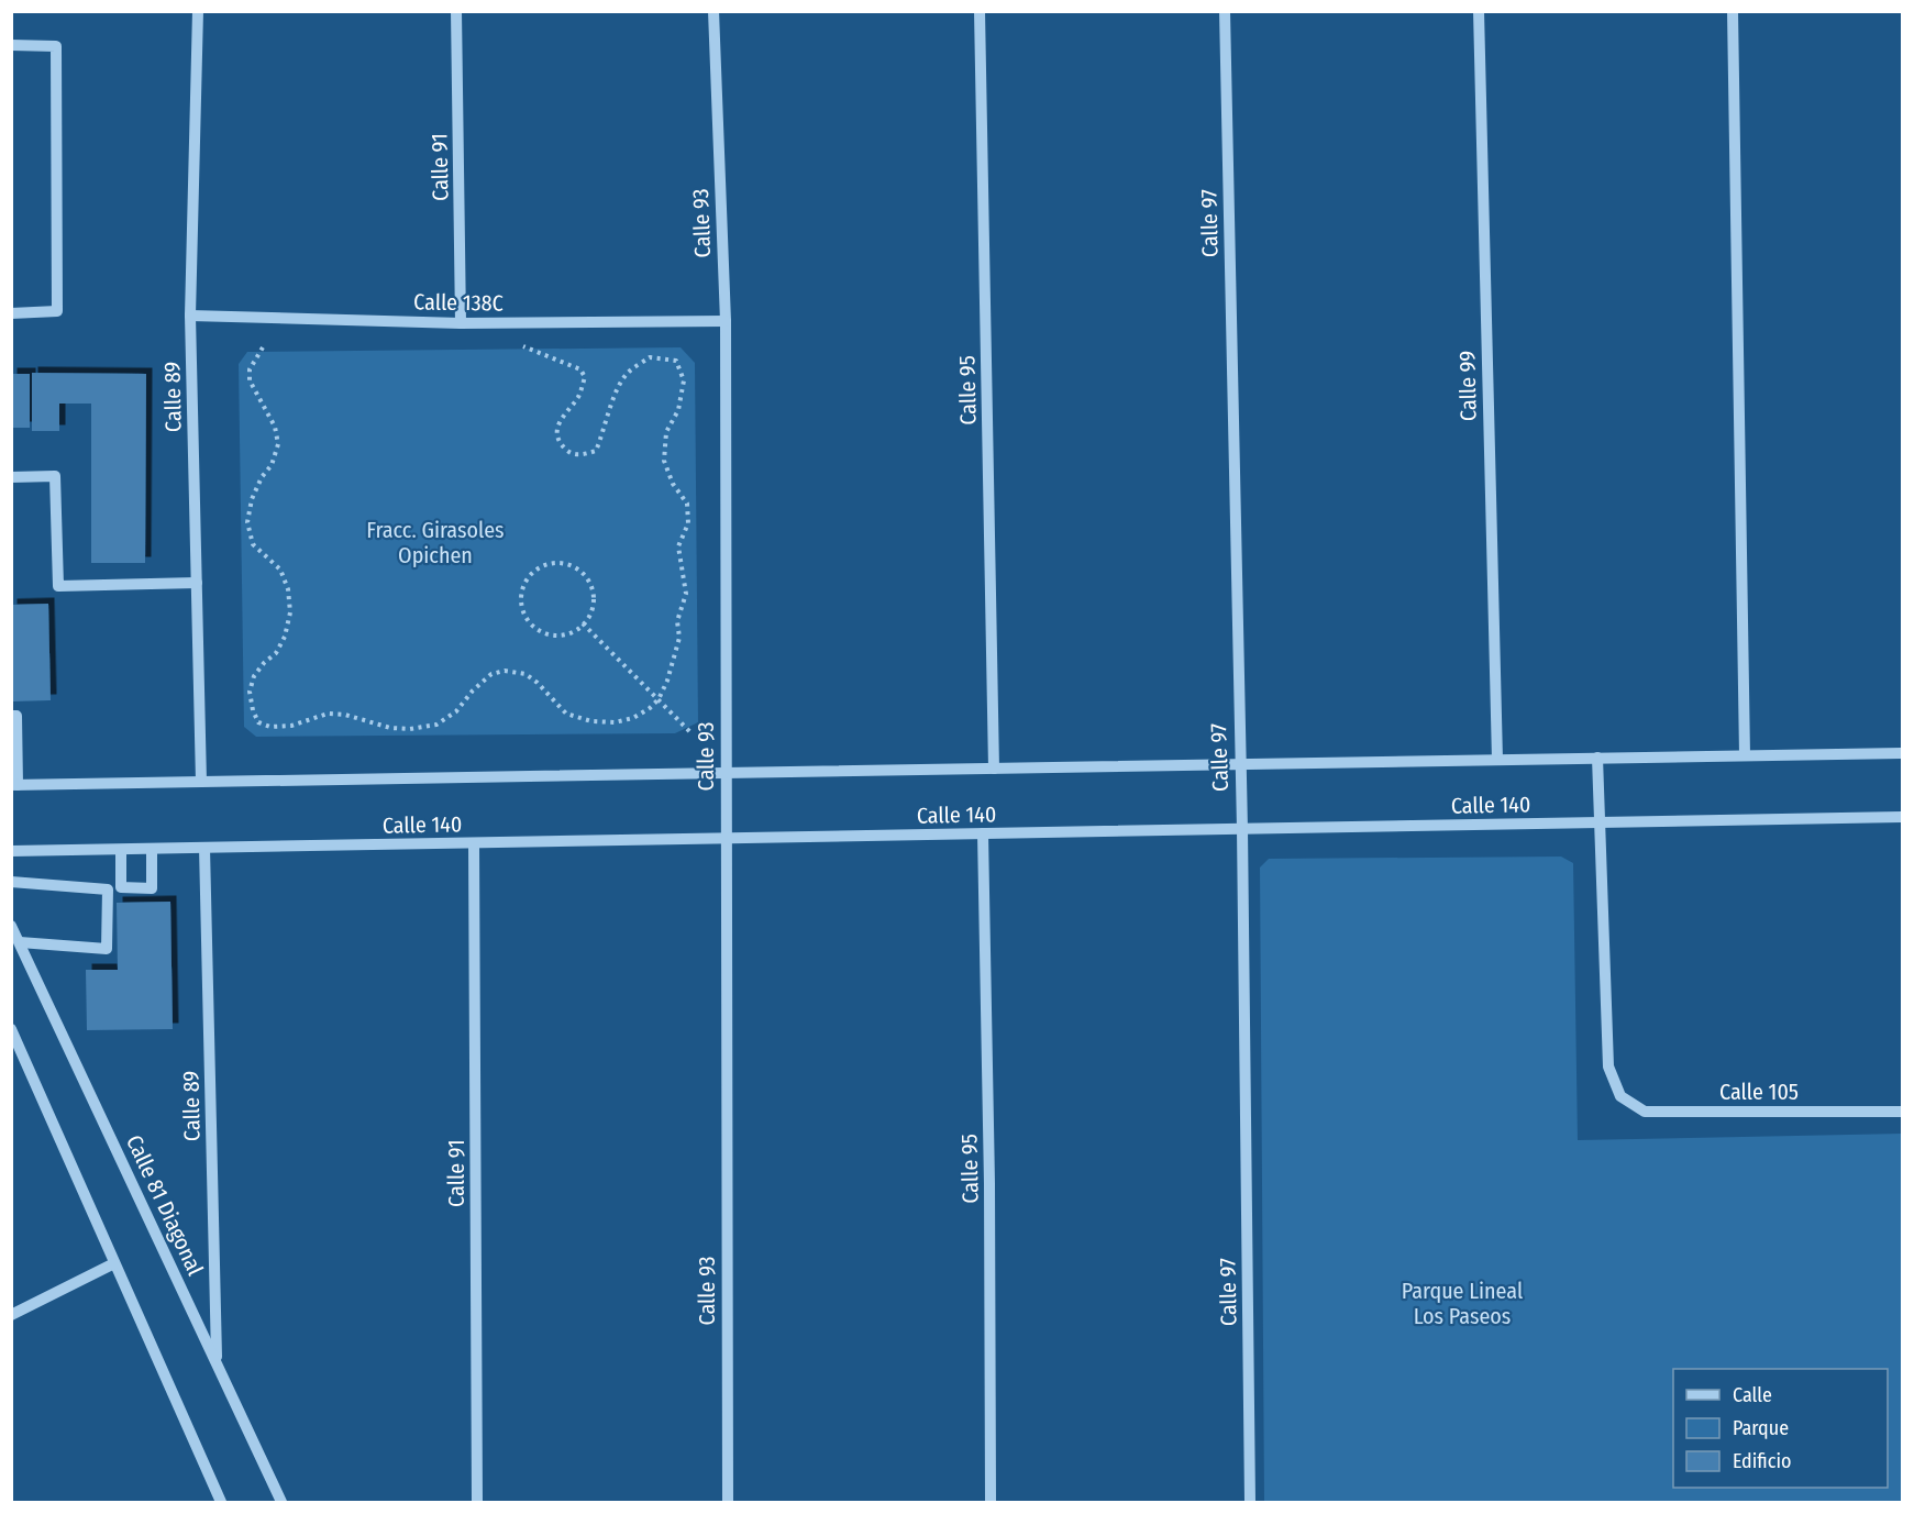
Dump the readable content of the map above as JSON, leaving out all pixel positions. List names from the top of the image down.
{
  "streets": {
    "street": [
      "Calle 91",
      "Calle 93",
      "Calle 97",
      "Calle 138C",
      "Calle 99",
      "Calle 95",
      "Calle 89",
      "Calle 140",
      "Calle 105",
      "Calle 81 Diagonal"
    ]
  },
  "crossings": [
    ["Calle 91", "Calle 138C"],
    ["Calle 91", "Calle 140"],
    ["Calle 93", "Calle 138C"],
    ["Calle 93", "Calle 140"],
    ["Calle 97", "Calle 140"],
    ["Calle 138C", "Calle 89"],
    ["Calle 99", "Calle 140"],
    ["Calle 95", "Calle 140"],
    ["Calle 89", "Calle 140"],
    ["Calle 89", "Calle 81 Diagonal"],
    ["Calle 140", "Calle 105"]
  ],
  "parks": ["Fracc. Girasoles Opichen", "Parque Lineal Los Paseos"],
  "legend": ["Calle", "Parque", "Edificio"]
}
